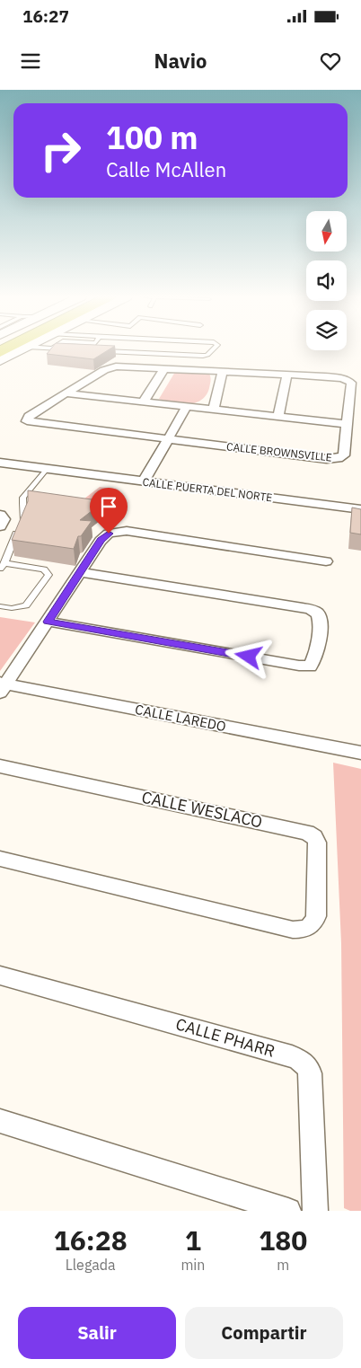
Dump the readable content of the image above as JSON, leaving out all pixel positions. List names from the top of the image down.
{
  "streets": {
    "street": [
      "CALLE BROWNSVILLE",
      "CALLE PUERTA DEL NORTE",
      "CALLE LAREDO",
      "CALLE WESLACO",
      "CALLE PHARR"
    ]
  },
  "north": "bottom",
  "page": {
    "status": "16:27",
    "header": "Navio",
    "turn": ["100 m", "Calle McAllen"],
    "eta": [
      "16:28",
      "Llegada",
      "1",
      "min",
      "180",
      "m"
    ],
    "buttons": ["Salir", "Compartir"]
  }
}
